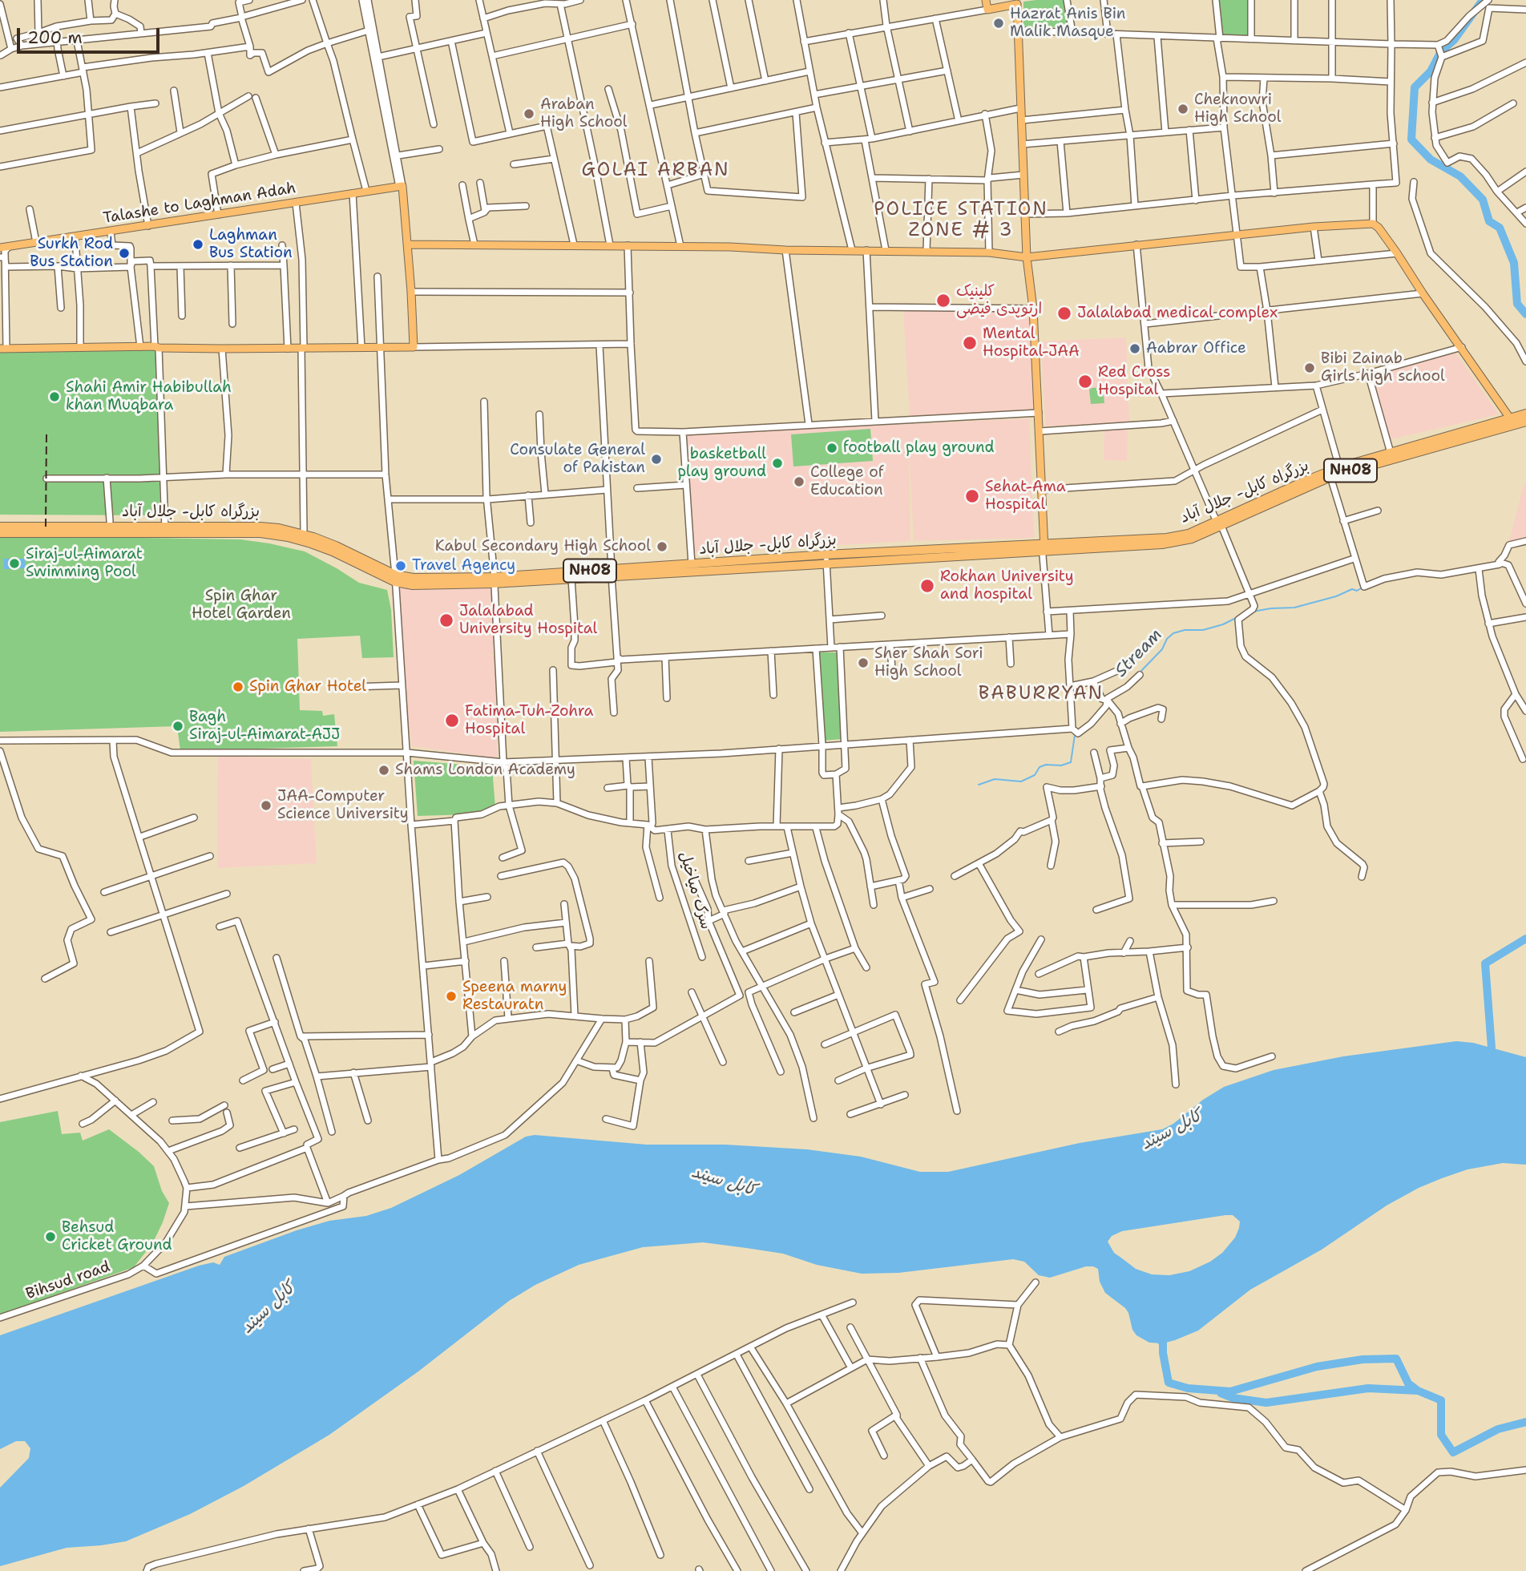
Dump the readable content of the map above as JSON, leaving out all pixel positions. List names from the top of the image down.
{
  "streets": {
    "highway": ["NH08", "بزرگراه کابل- جلال آباد"],
    "main road": ["Talashe to Laghman Adah"],
    "street": ["سرک میاخیل", "Bihsud road"]
  },
  "districts": ["GOLAI ARBAN", "POLICE STATION ZONE # 3", "BABURRYAN"],
  "water": ["Stream", "کابل سيند"],
  "parks": ["Spin Ghar Hotel Garden"],
  "places": [
    "Hazrat Anis Bin Malik Masque",
    "Cheknowri High School",
    "Araban High School",
    "Laghman Bus Station",
    "Surkh Rod Bus Station",
    "کلینیک ارتوپدی فیضی",
    "Jalalabad medical complex",
    "Mental Hospital-JAA",
    "Aabrar Office",
    "Bibi Zainab Girls high school",
    "Red Cross Hospital",
    "Shahi Amir Habibullah khan Muqbara",
    "football play ground",
    "Consulate General of Pakistan",
    "basketball play ground",
    "College of Education",
    "Sehat-Ama Hospital",
    "Kabul Secondary High School",
    "Siraj-ul-Aimarat Swimming Pool",
    "Travel Agency",
    "Rokhan University and hospital",
    "Jalalabad University Hospital",
    "Sher Shah Sori High School",
    "Spin Ghar Hotel",
    "Fatima-Tuh-Zohra Hospital",
    "Bagh Siraj-ul-Aimarat-AJJ",
    "Shams London Academy",
    "JAA-Computer Science University",
    "Speena marny Restauratn",
    "Behsud Cricket Ground"
  ],
  "scale_bar": "200 m"
}
